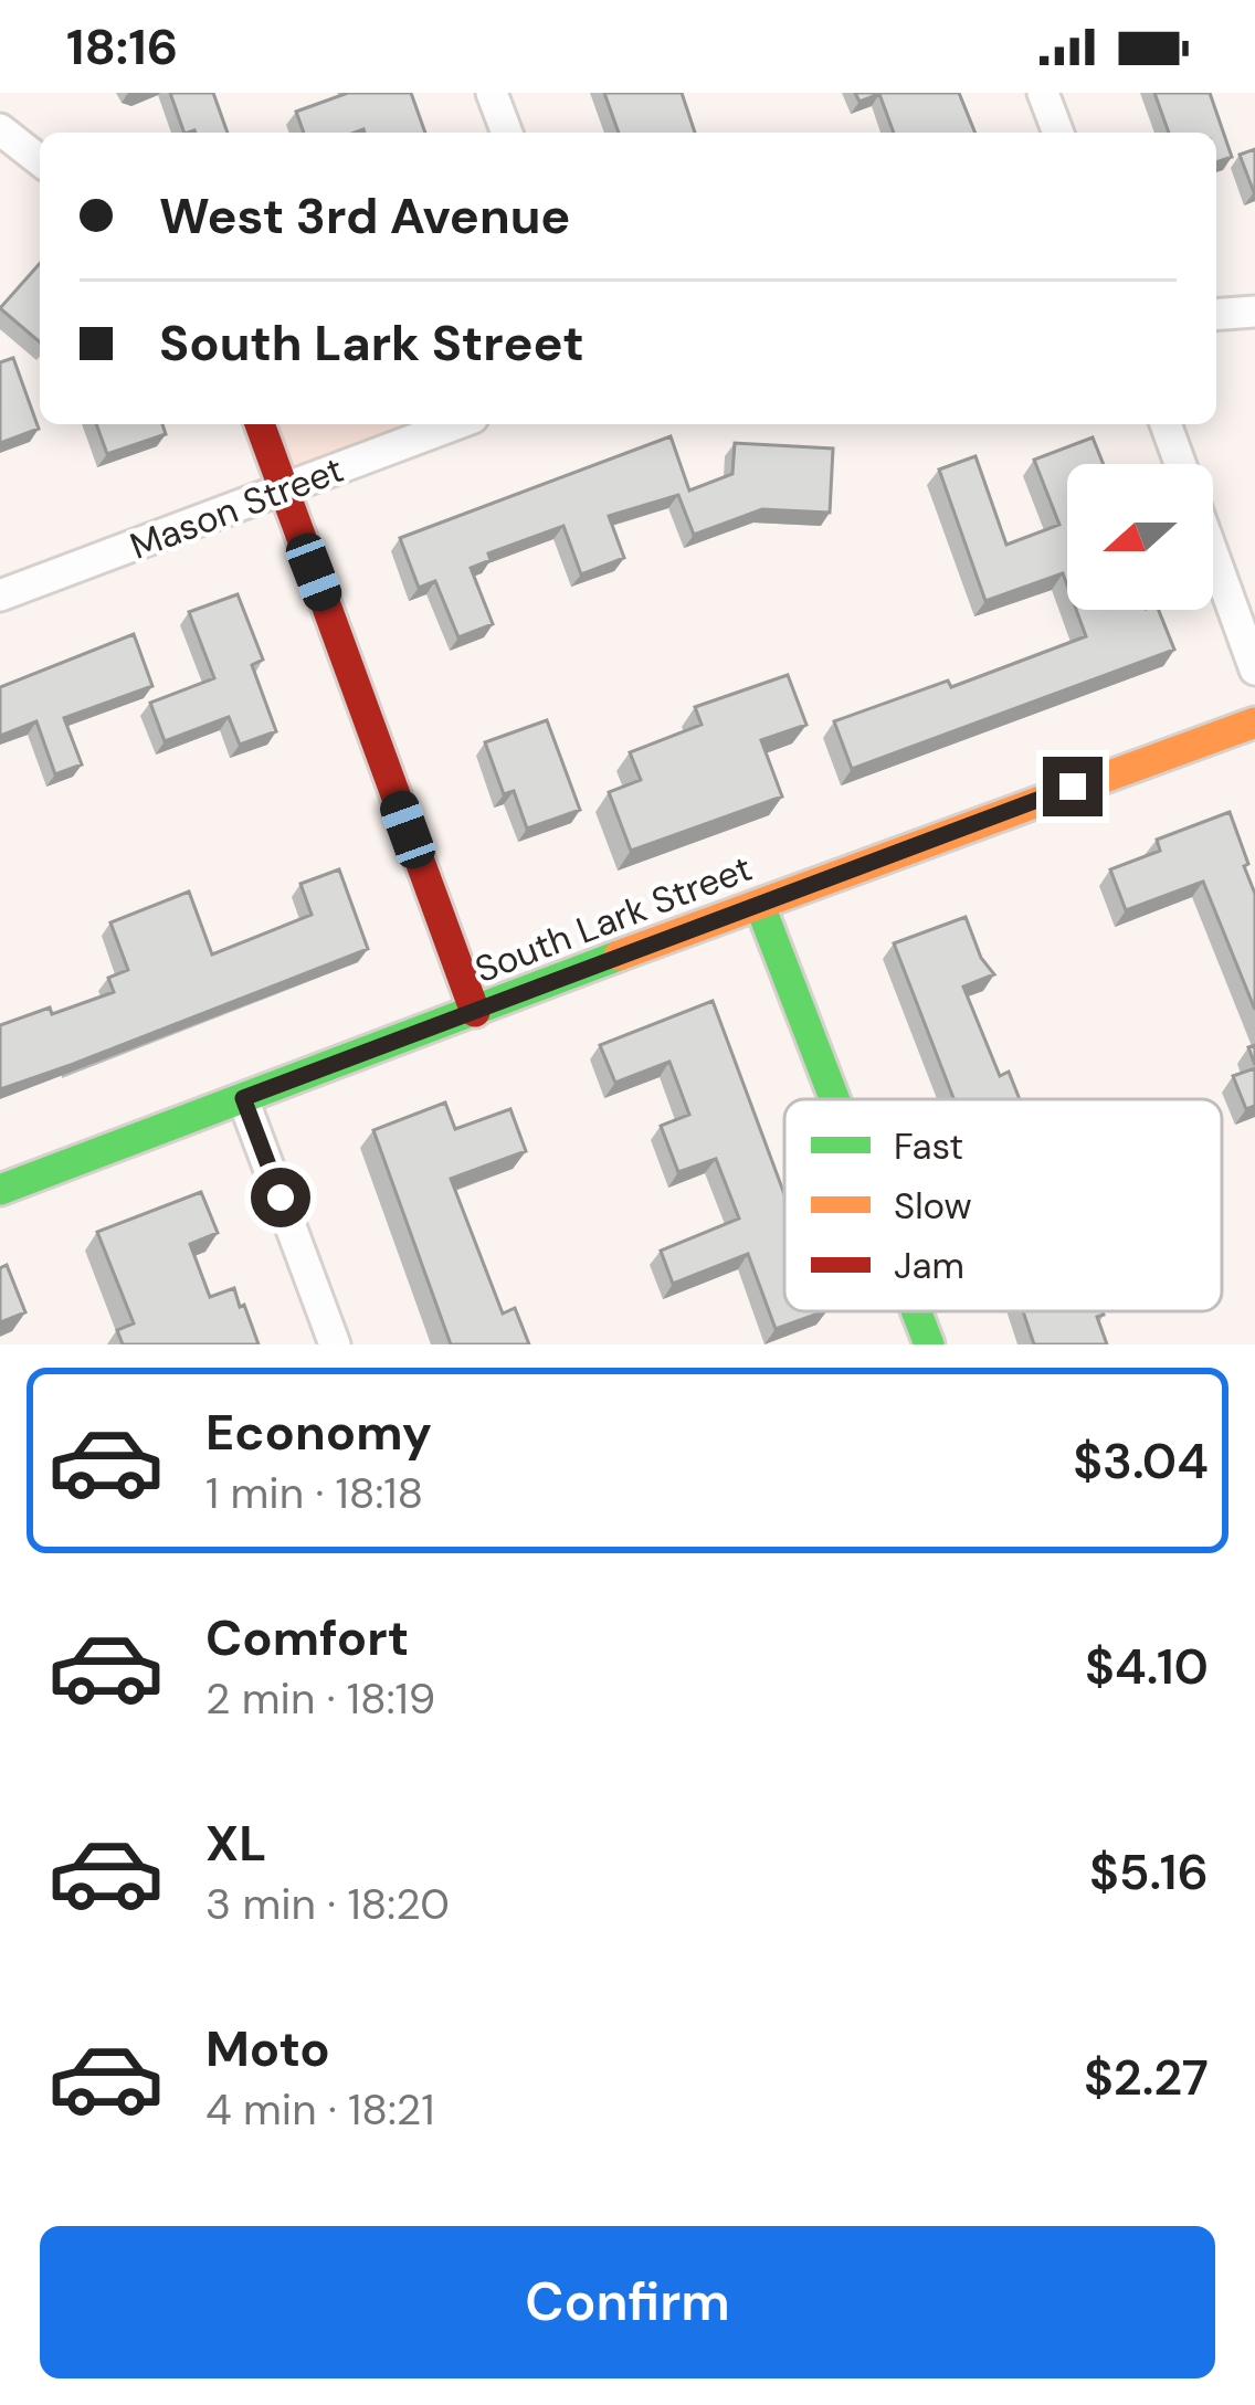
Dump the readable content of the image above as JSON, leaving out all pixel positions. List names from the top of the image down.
{
  "streets": {
    "street": ["Mason Street", "South Lark Street"]
  },
  "legend": ["Fast", "Slow", "Jam"],
  "north": "left",
  "page": {
    "status": "18:16",
    "banner": ["West 3rd Avenue", "South Lark Street"],
    "list": [
      {
        "name": "Economy",
        "note": "1 min · 18:18",
        "value": "$3.04"
      },
      {
        "name": "Comfort",
        "note": "2 min · 18:19",
        "value": "$4.10"
      },
      {
        "name": "XL",
        "note": "3 min · 18:20",
        "value": "$5.16"
      },
      {
        "name": "Moto",
        "note": "4 min · 18:21",
        "value": "$2.27"
      }
    ],
    "buttons": "Confirm"
  }
}
